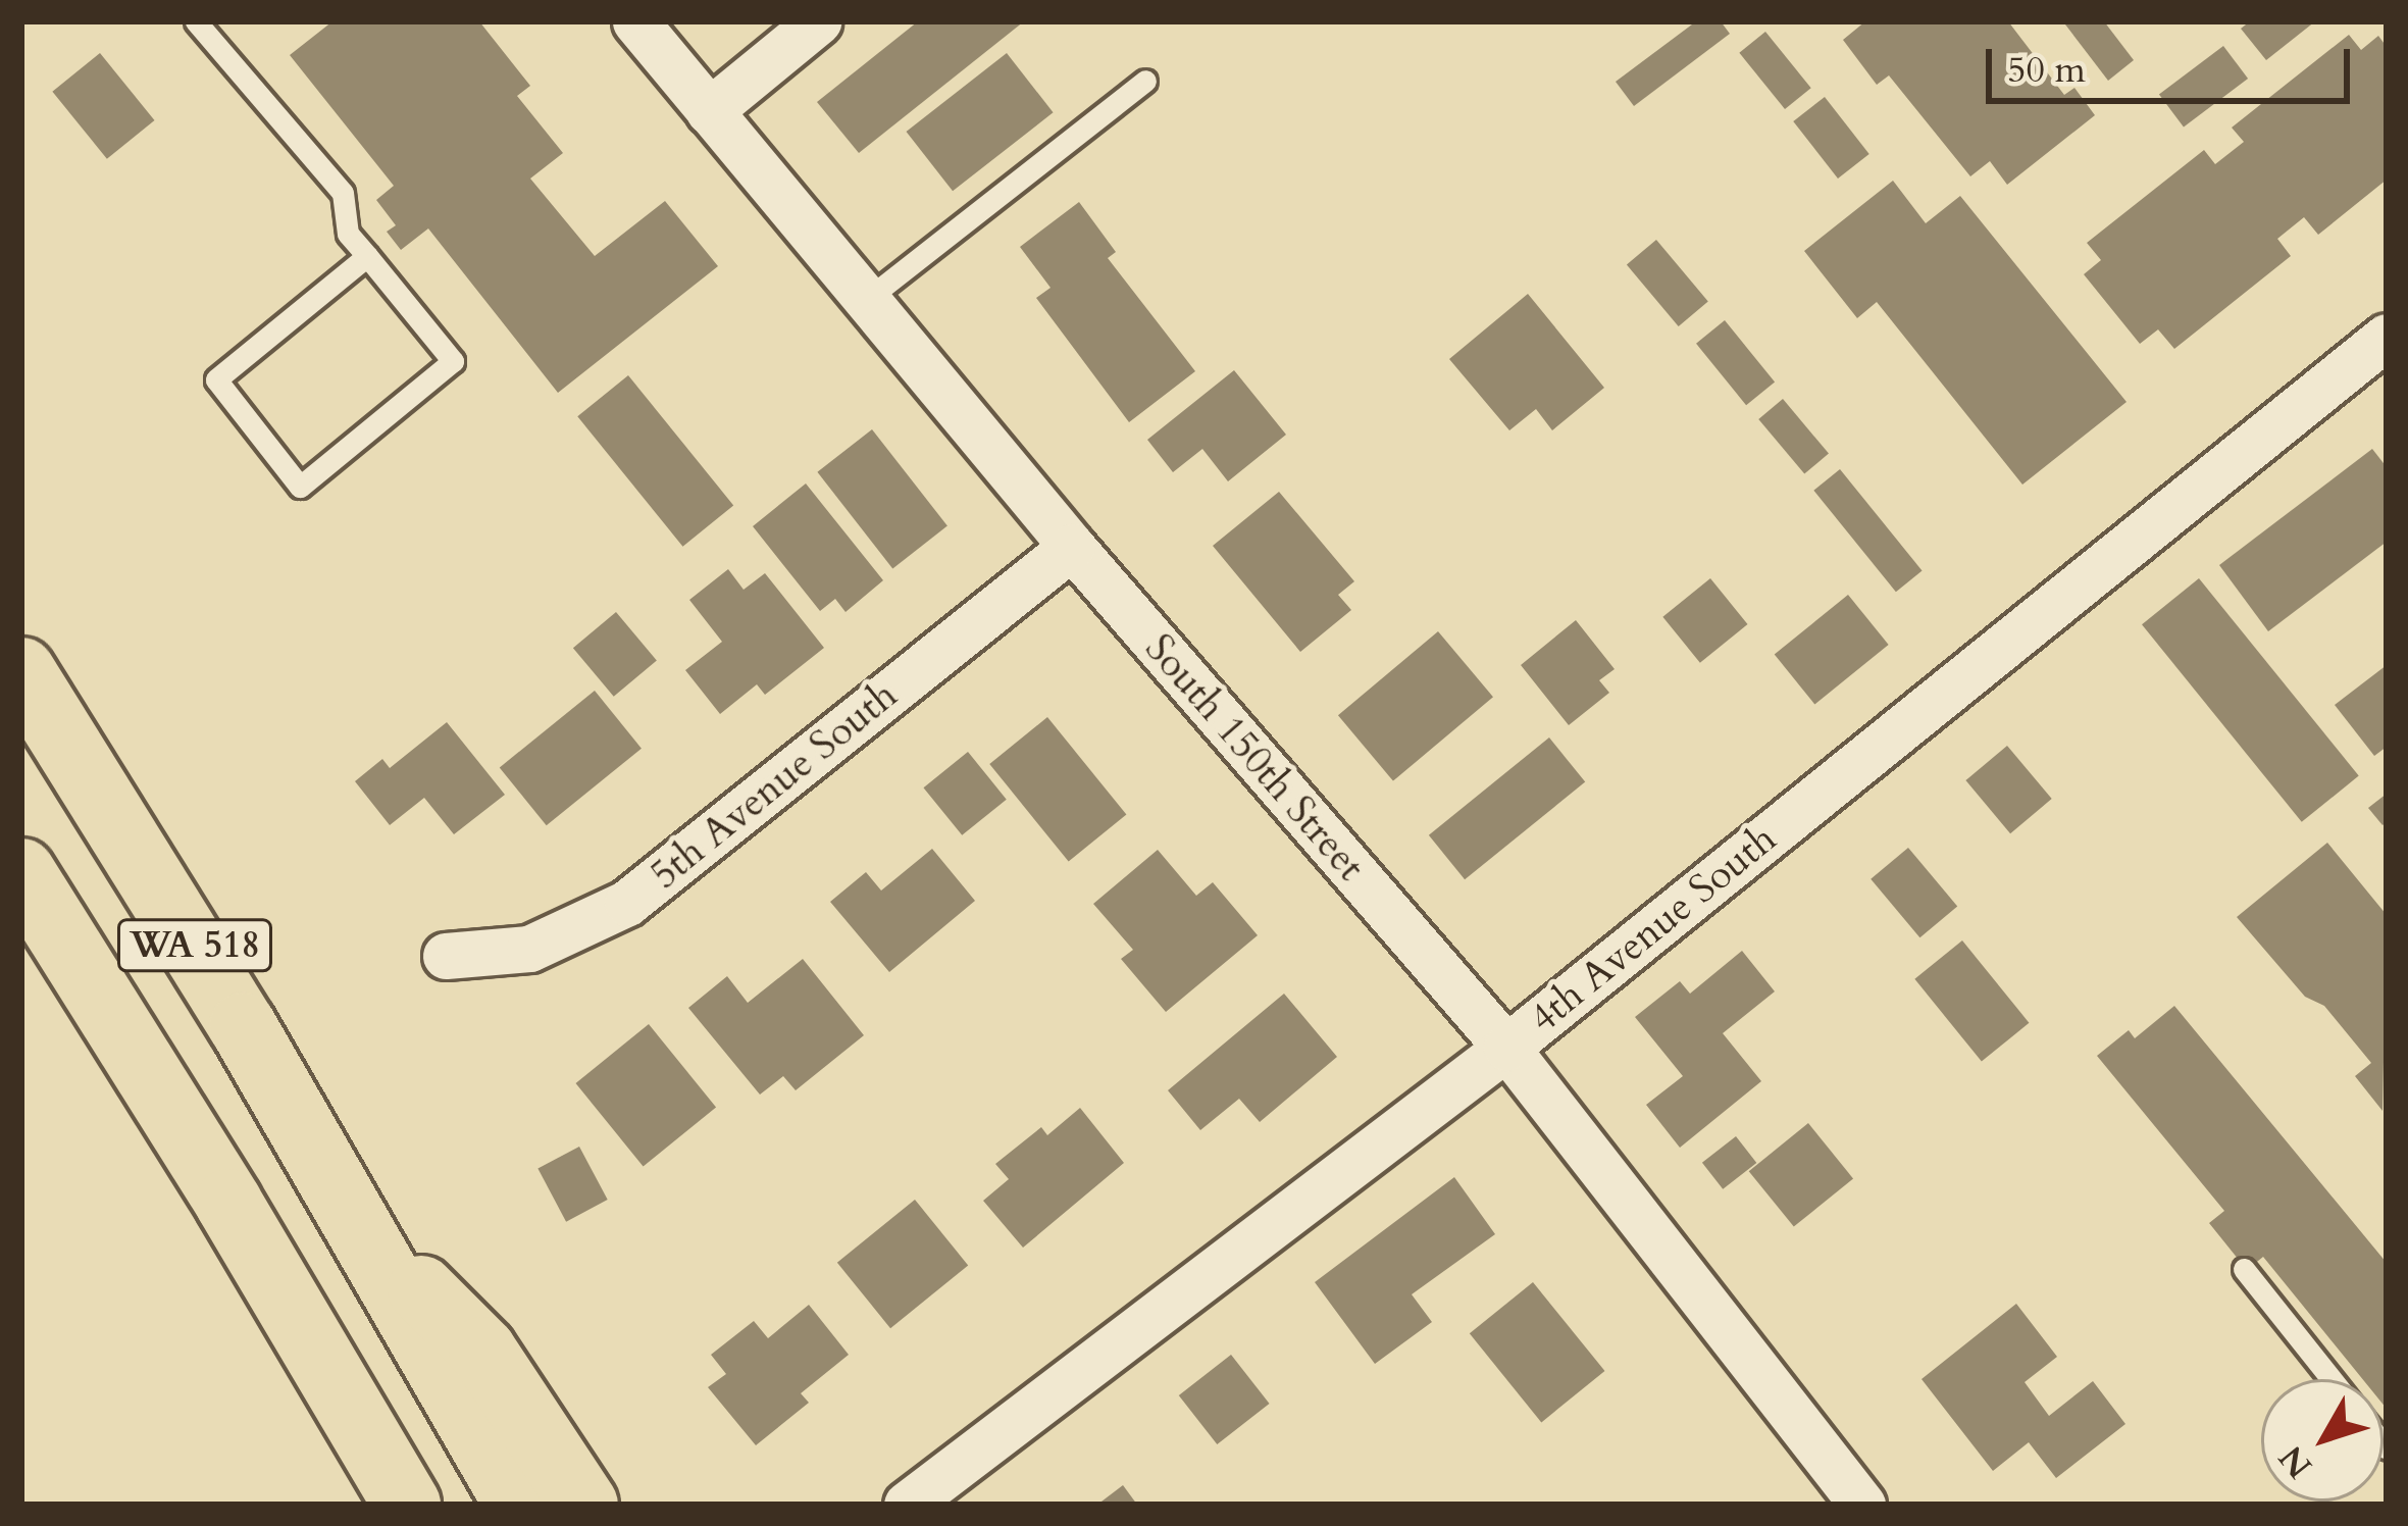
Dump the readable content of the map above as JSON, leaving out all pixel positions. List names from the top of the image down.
{
  "streets": {
    "highway": ["WA 518"],
    "street": ["South 150th Street", "5th Avenue South", "4th Avenue South"]
  },
  "crossings": [
    ["South 150th Street", "5th Avenue South"],
    ["South 150th Street", "4th Avenue South"]
  ],
  "scale_bar": "50 m",
  "north": "bottom left"
}
